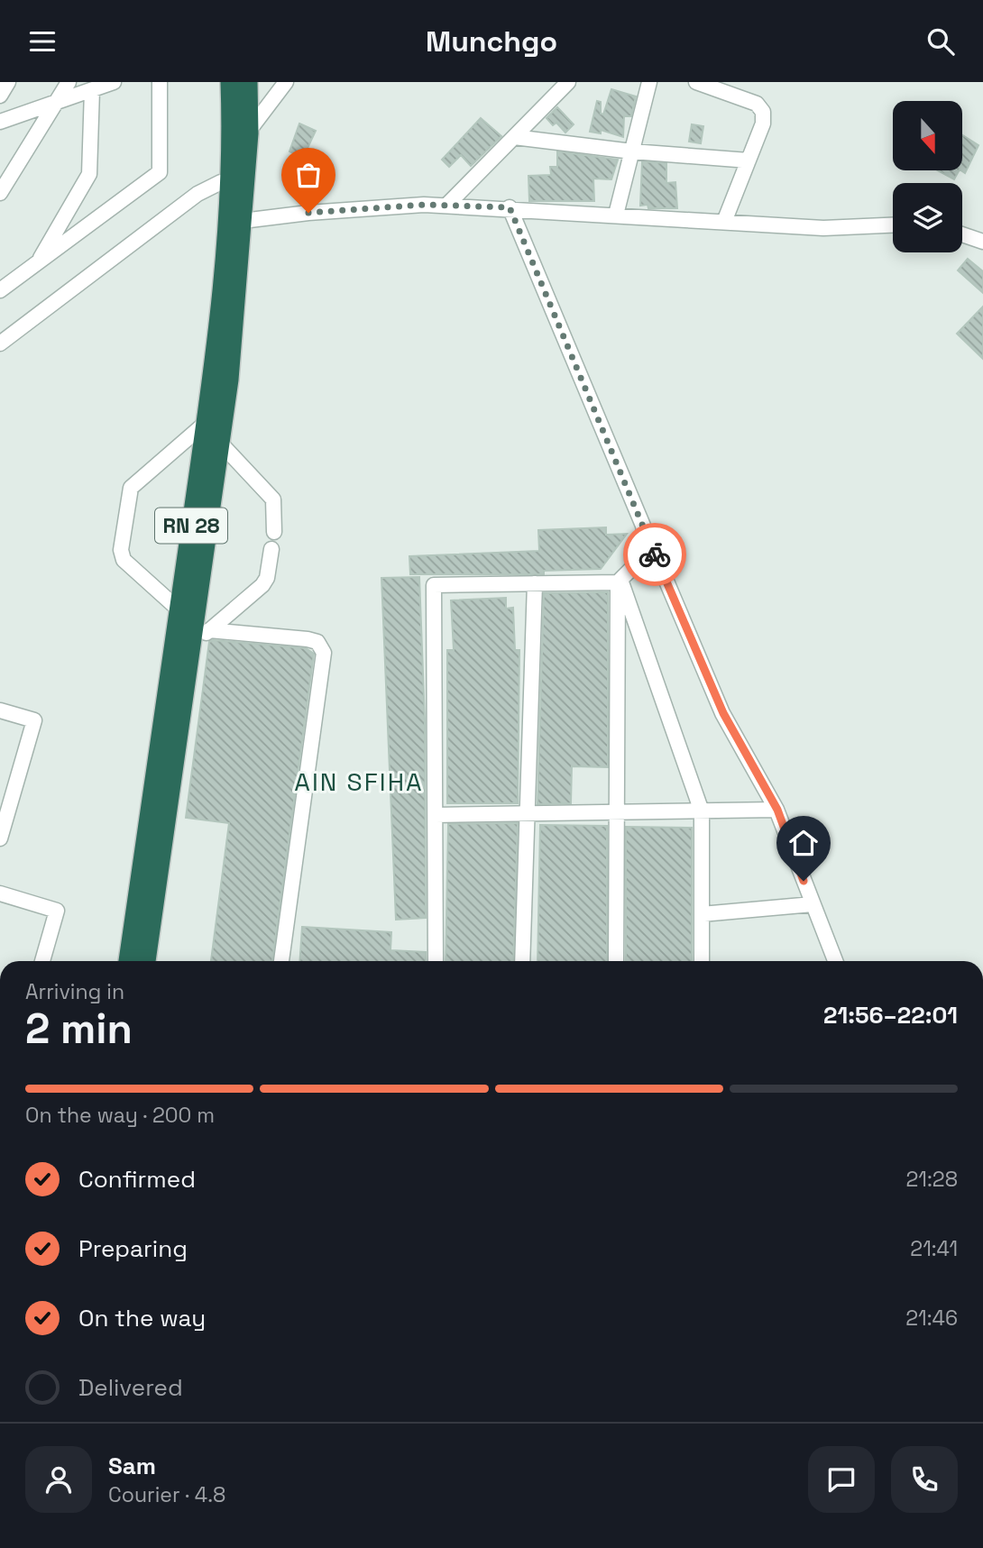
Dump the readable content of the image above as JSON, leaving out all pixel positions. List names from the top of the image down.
{
  "streets": {
    "highway": ["RN 28"]
  },
  "districts": ["AIN SFIHA"],
  "north": "bottom",
  "page": {
    "header": "Munchgo",
    "heading": ["2 min", "Arriving in", "21:56–22:01"],
    "panel": ["Sam", "Courier · 4.8"],
    "bar": "On the way · 200 m",
    "list": [
      ["Confirmed", "21:28"],
      ["Preparing", "21:41"],
      ["On the way", "21:46"],
      "Delivered"
    ]
  }
}
